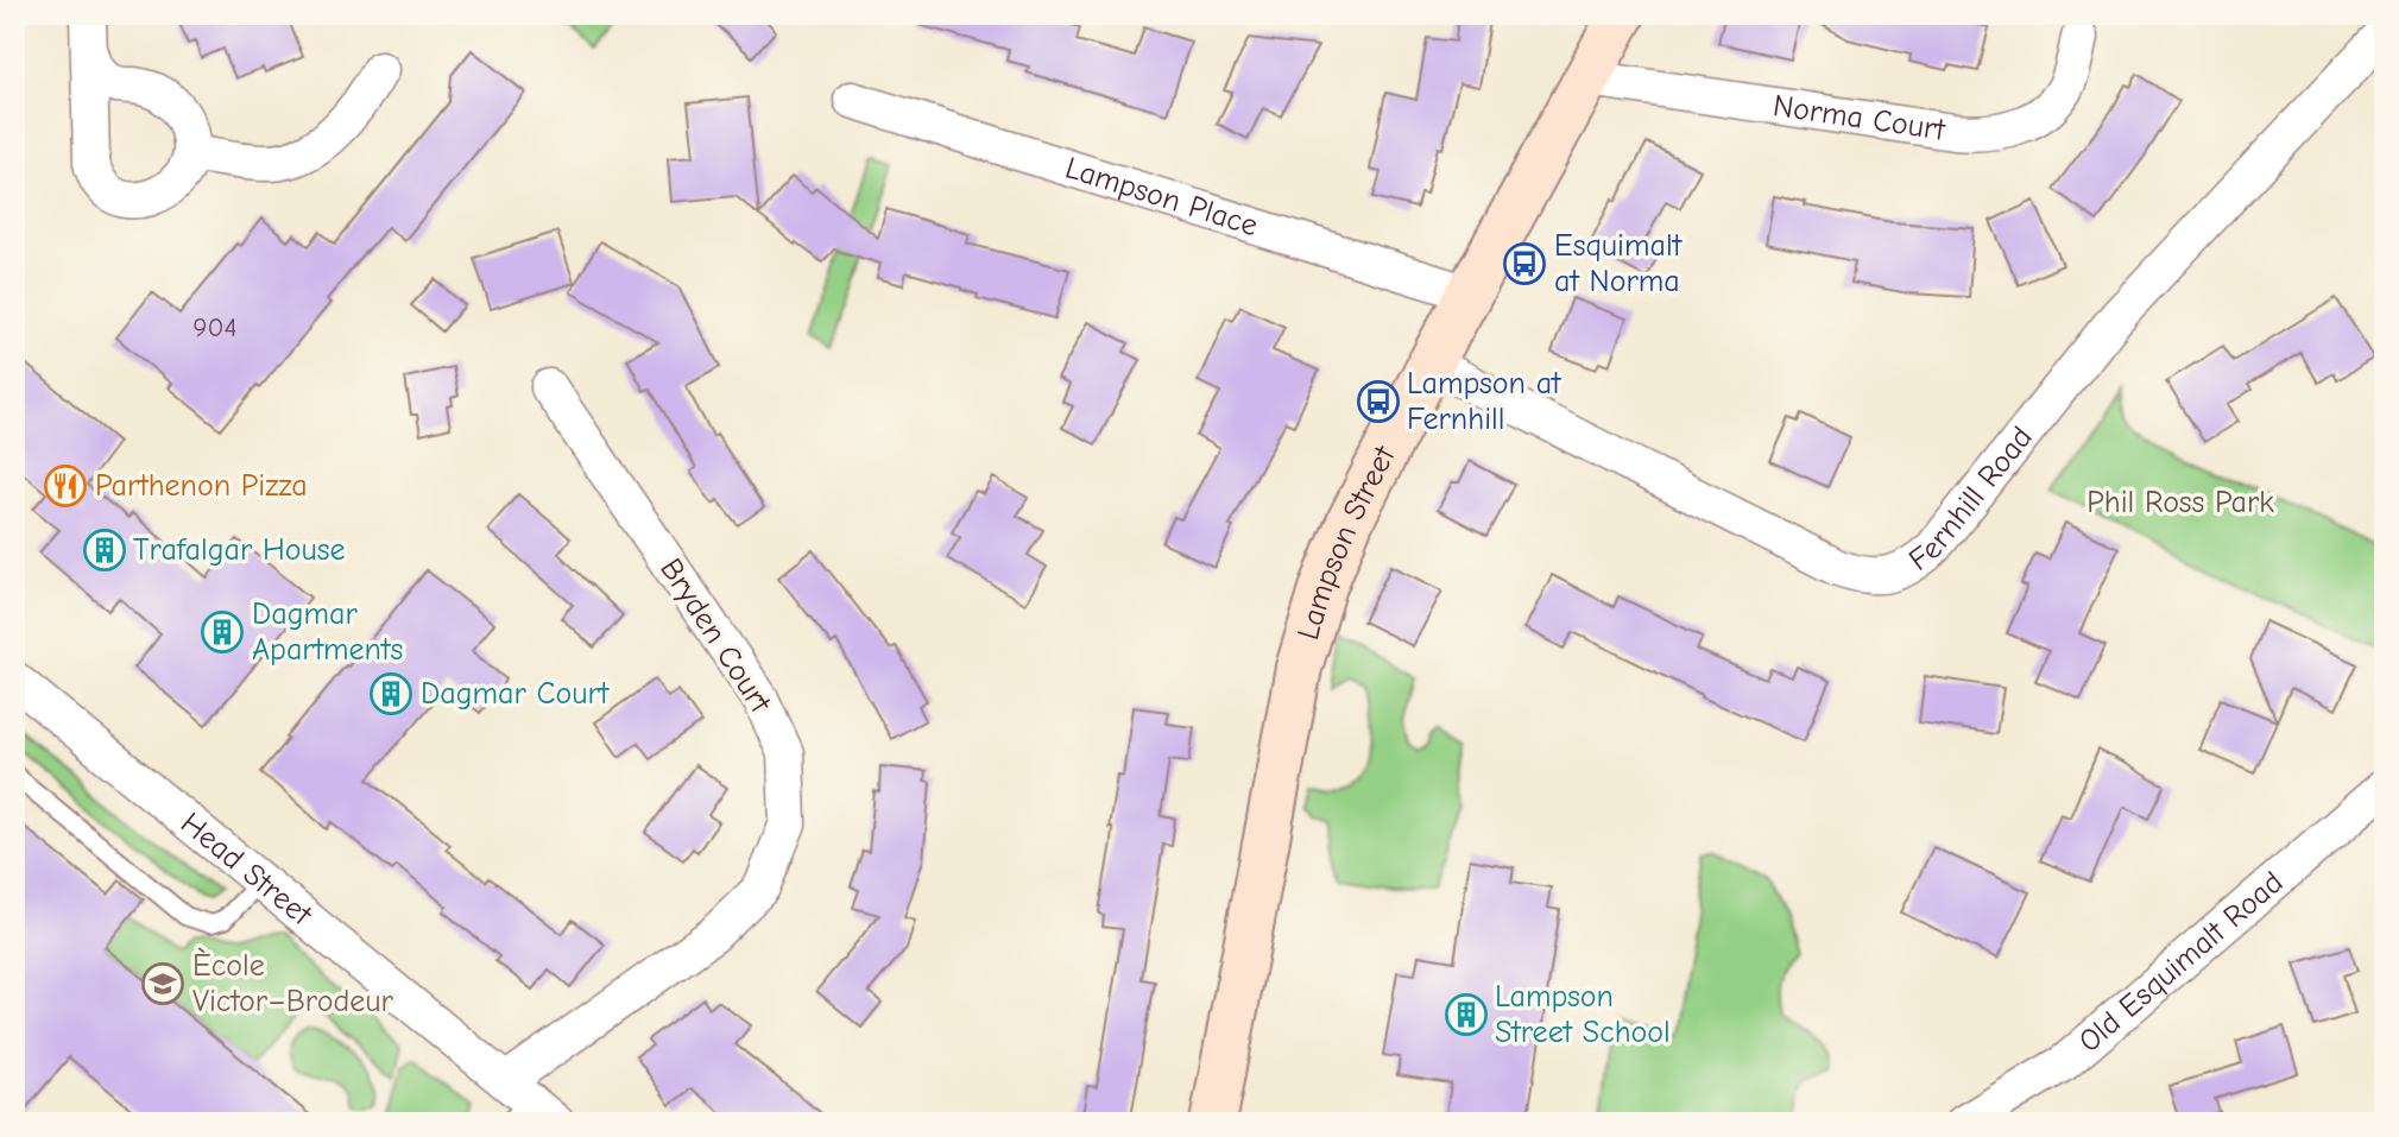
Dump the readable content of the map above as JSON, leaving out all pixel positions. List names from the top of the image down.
{
  "streets": {
    "main road": ["Lampson Street"],
    "street": [
      "Norma Court",
      "Lampson Place",
      "Fernhill Road",
      "Bryden Court",
      "Head Street",
      "Old Esquimalt Road"
    ]
  },
  "crossings": [
    ["Norma Court", "Lampson Street"],
    ["Lampson Place", "Lampson Street"],
    ["Fernhill Road", "Lampson Street"],
    ["Bryden Court", "Head Street"]
  ],
  "parks": ["Phil Ross Park"],
  "places": {
    "bus stop": ["Esquimalt at Norma", "Lampson at Fernhill"],
    "restaurant": ["Parthenon Pizza"],
    "building": [
      "Trafalgar House",
      "Dagmar Apartments",
      "Dagmar Court",
      "Lampson Street School"
    ],
    "school or university": ["Ècole Victor–Brodeur"]
  },
  "house_numbers": ["904"]
}
